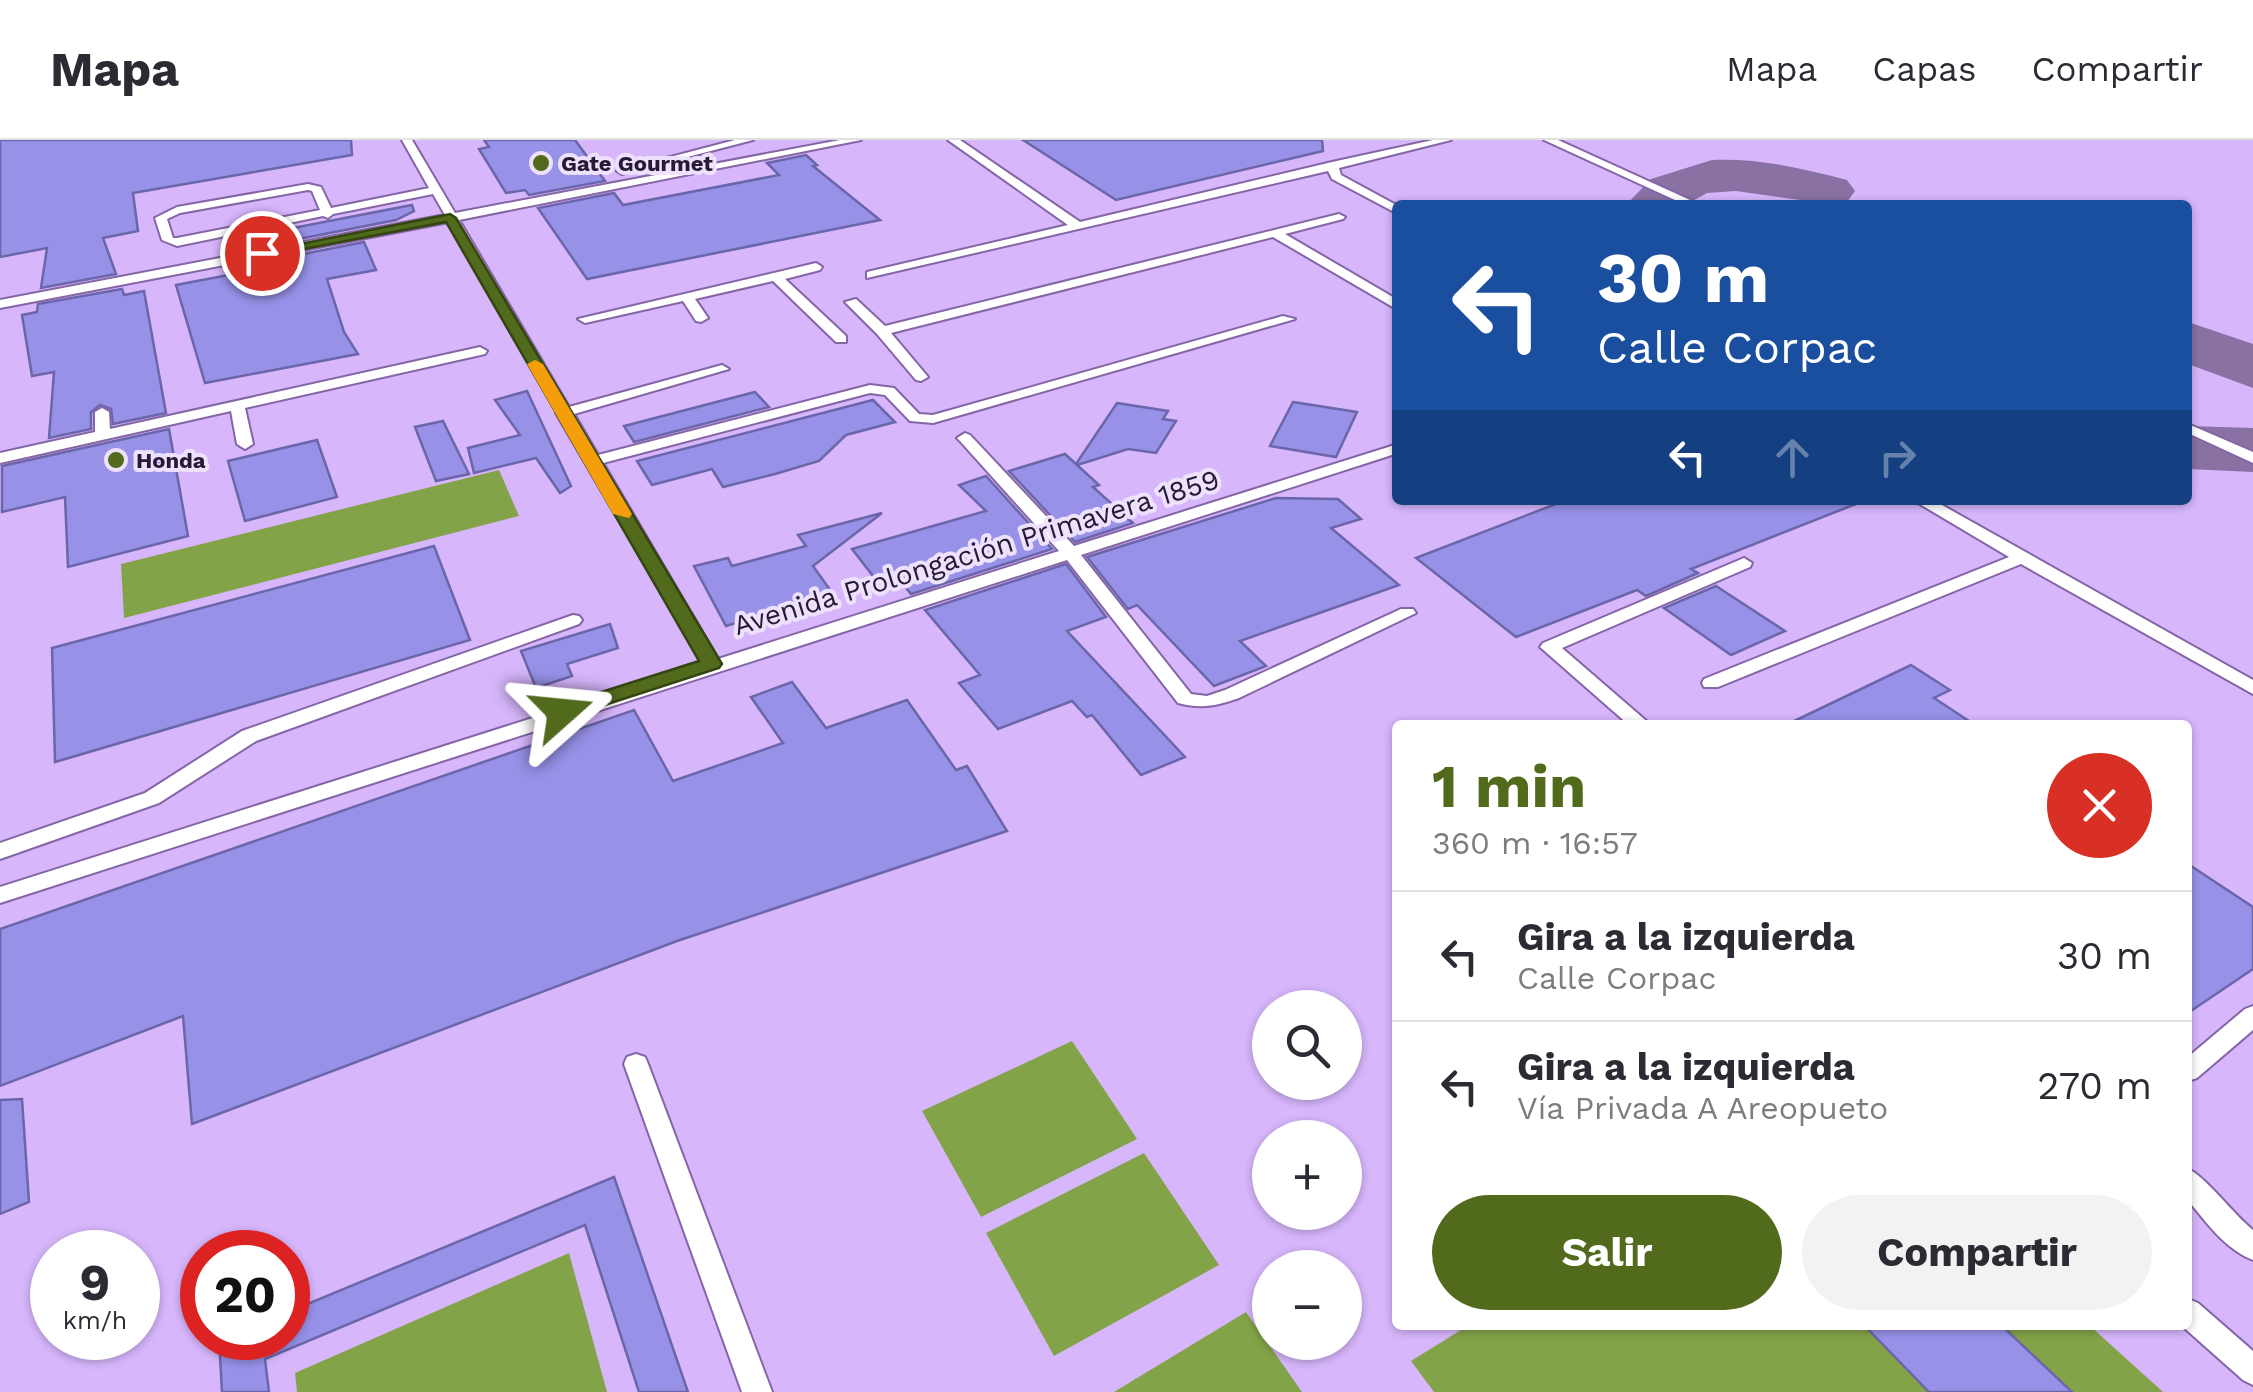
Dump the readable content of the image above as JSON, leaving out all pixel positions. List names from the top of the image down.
{
  "streets": {
    "lane": ["Avenida Prolongación Primavera 1859"]
  },
  "places": ["Gate Gourmet", "Honda"],
  "page": {
    "header": "Mapa",
    "nav": ["Mapa", "Capas", "Compartir"],
    "turn": ["30 m", "Calle Corpac"],
    "heading": ["1 min", "360 m · 16:57"],
    "list": [
      {
        "name": "Gira a la izquierda",
        "note": "Calle Corpac",
        "value": "30 m"
      },
      {
        "name": "Gira a la izquierda",
        "note": "Vía Privada A Areopueto",
        "value": "270 m"
      }
    ],
    "map_buttons": ["+", "−"],
    "buttons": ["Salir", "Compartir"],
    "speed": "9 km/h",
    "limit": "20"
  }
}
